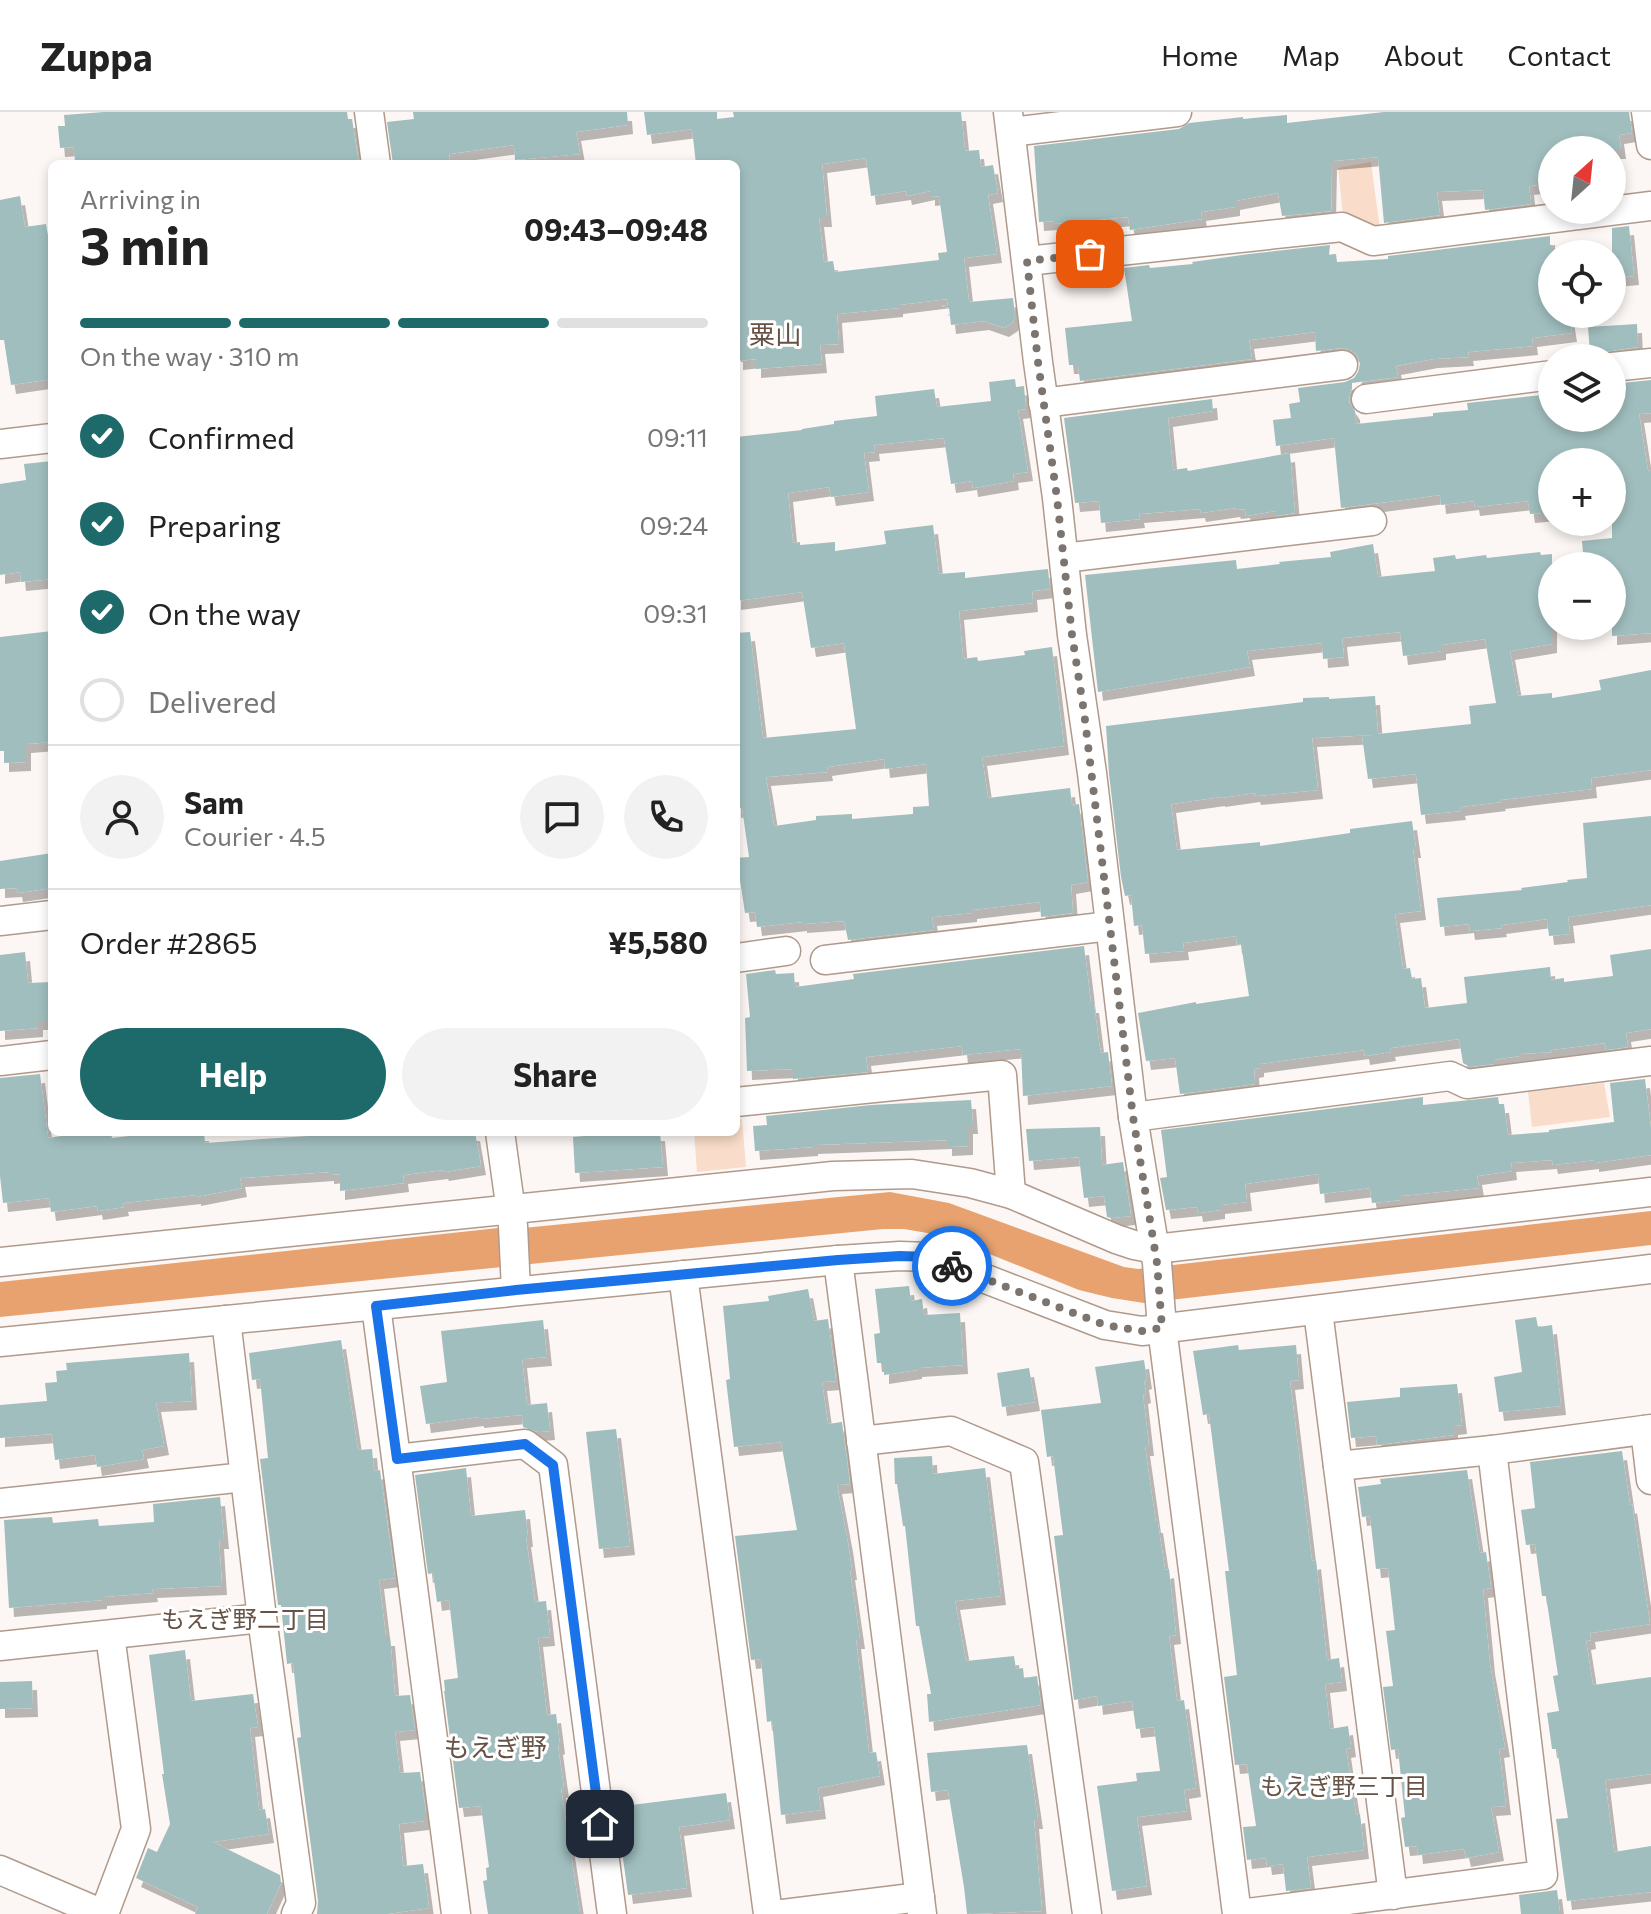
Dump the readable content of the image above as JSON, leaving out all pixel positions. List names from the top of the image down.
{
  "districts": [
    "粟山",
    "もえぎ野二丁目",
    "もえぎ野",
    "もえぎ野三丁目"
  ],
  "north": "top right",
  "page": {
    "header": "Zuppa",
    "nav": [
      "Home",
      "Map",
      "About",
      "Contact"
    ],
    "map_buttons": ["+", "−"],
    "heading": ["3 min", "Arriving in", "09:43–09:48"],
    "panel": [
      "Sam",
      "Courier · 4.5",
      "Order #2865",
      "¥5,580"
    ],
    "bar": "On the way · 310 m",
    "list": [
      ["Confirmed", "09:11"],
      ["Preparing", "09:24"],
      ["On the way", "09:31"],
      "Delivered"
    ],
    "buttons": ["Help", "Share"]
  }
}
